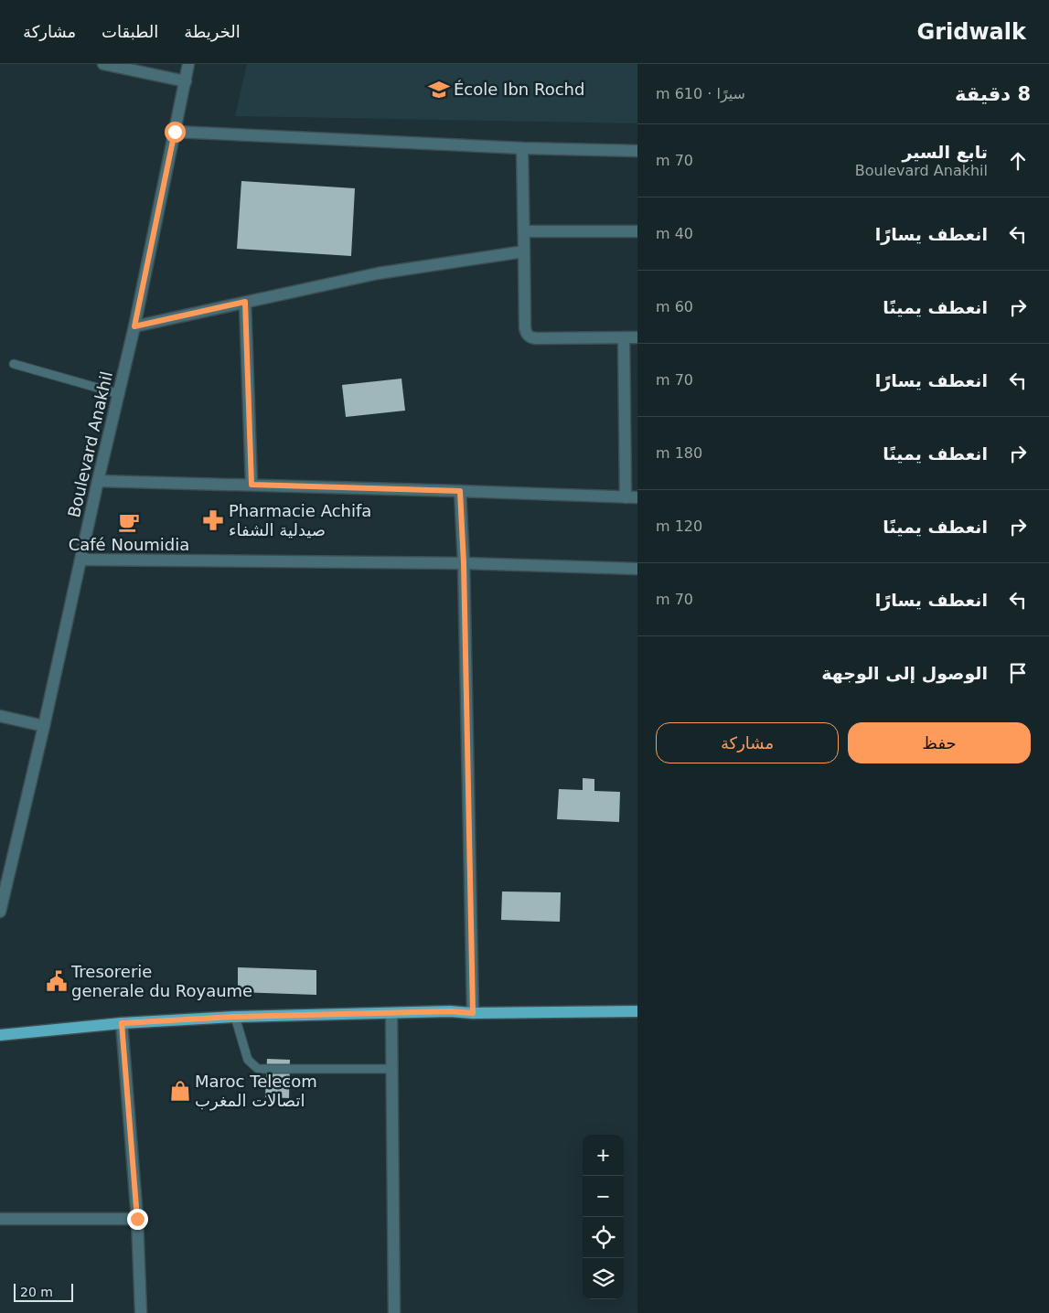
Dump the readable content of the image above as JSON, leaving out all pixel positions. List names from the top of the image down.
{
  "streets": {
    "street": ["Boulevard Anakhil"]
  },
  "places": {
    "school or university": ["École Ibn Rochd"],
    "pharmacy": ["Pharmacie Achifa صيدلية الشفاء"],
    "cafe": ["Café Noumidia"],
    "public building": ["Tresorerie generale du Royaume"],
    "shop": ["Maroc Telecom اتصالات المغرب"]
  },
  "scale_bar": "20 m",
  "page": {
    "header": "Gridwalk",
    "nav": ["الخريطة", "الطبقات", "مشاركة"],
    "heading": ["8 دقيقة", "سيرًا · 610 m"],
    "list": [
      ["تابع السير", "Boulevard Anakhil", "70 m"],
      ["انعطف يسارًا", "40 m"],
      ["انعطف يمينًا", "60 m"],
      ["انعطف يسارًا", "70 m"],
      ["انعطف يمينًا", "180 m"],
      ["انعطف يمينًا", "120 m"],
      ["انعطف يسارًا", "70 m"],
      "الوصول إلى الوجهة"
    ],
    "buttons": ["حفظ", "مشاركة"],
    "map_buttons": ["+", "−"],
    "scale": "20 m"
  }
}
